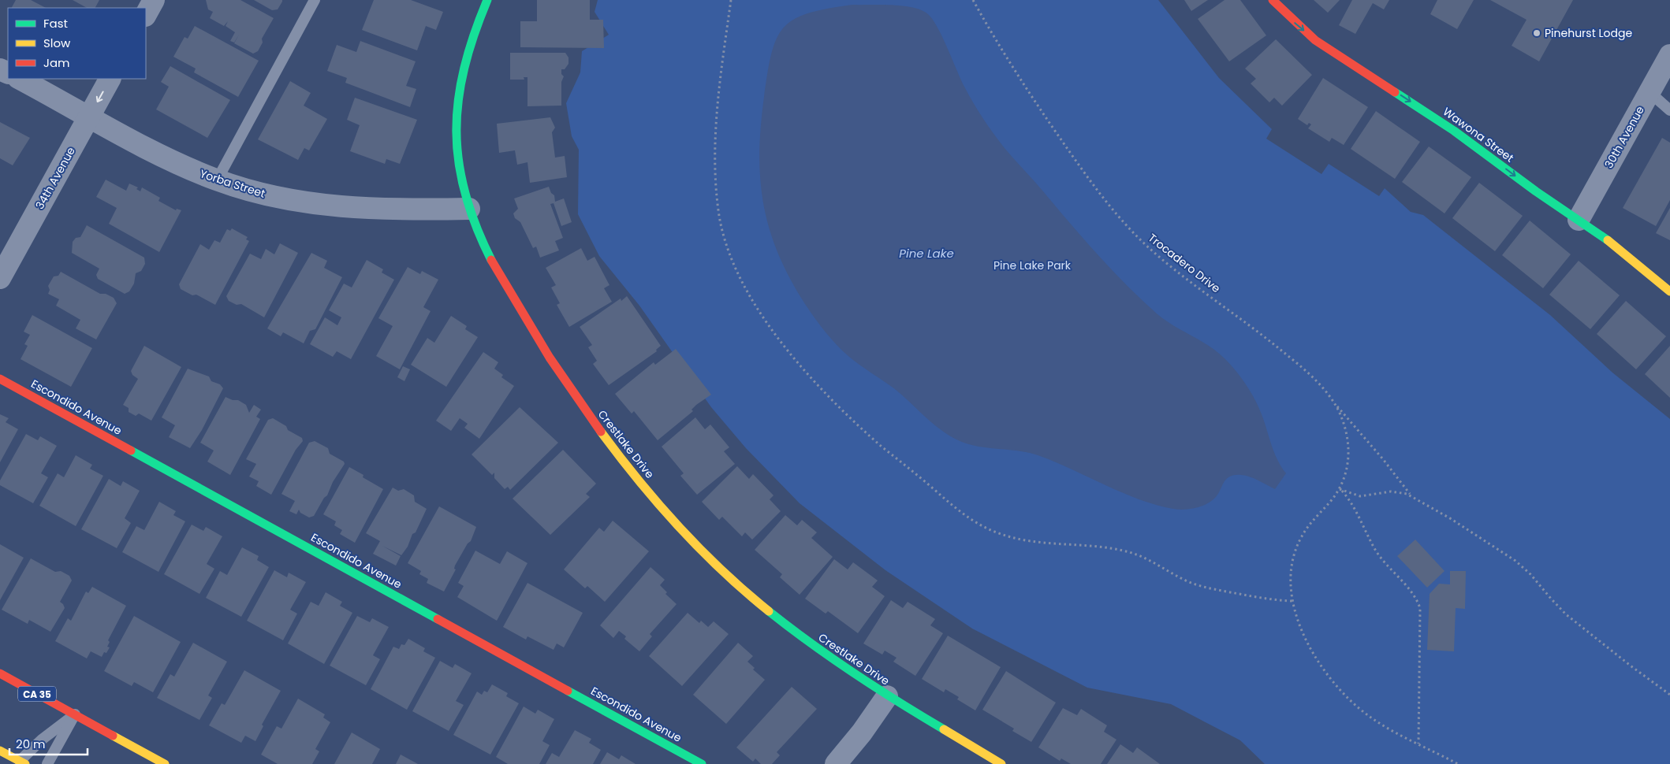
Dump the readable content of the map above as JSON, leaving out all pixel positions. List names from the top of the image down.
{
  "streets": {
    "street": [
      "Wawona Street",
      "30th Avenue",
      "34th Avenue",
      "Yorba Street",
      "Escondido Avenue",
      "Crestlake Drive",
      "CA 35"
    ],
    "path": ["Trocadero Drive"]
  },
  "crossings": [
    ["Wawona Street", "30th Avenue"],
    ["34th Avenue", "Yorba Street"],
    ["Yorba Street", "Crestlake Drive"]
  ],
  "one_way": ["Wawona Street"],
  "water": ["Pine Lake"],
  "parks": ["Pine Lake Park"],
  "places": ["Pinehurst Lodge"],
  "legend": ["Fast", "Slow", "Jam"],
  "scale_bar": "20 m"
}
